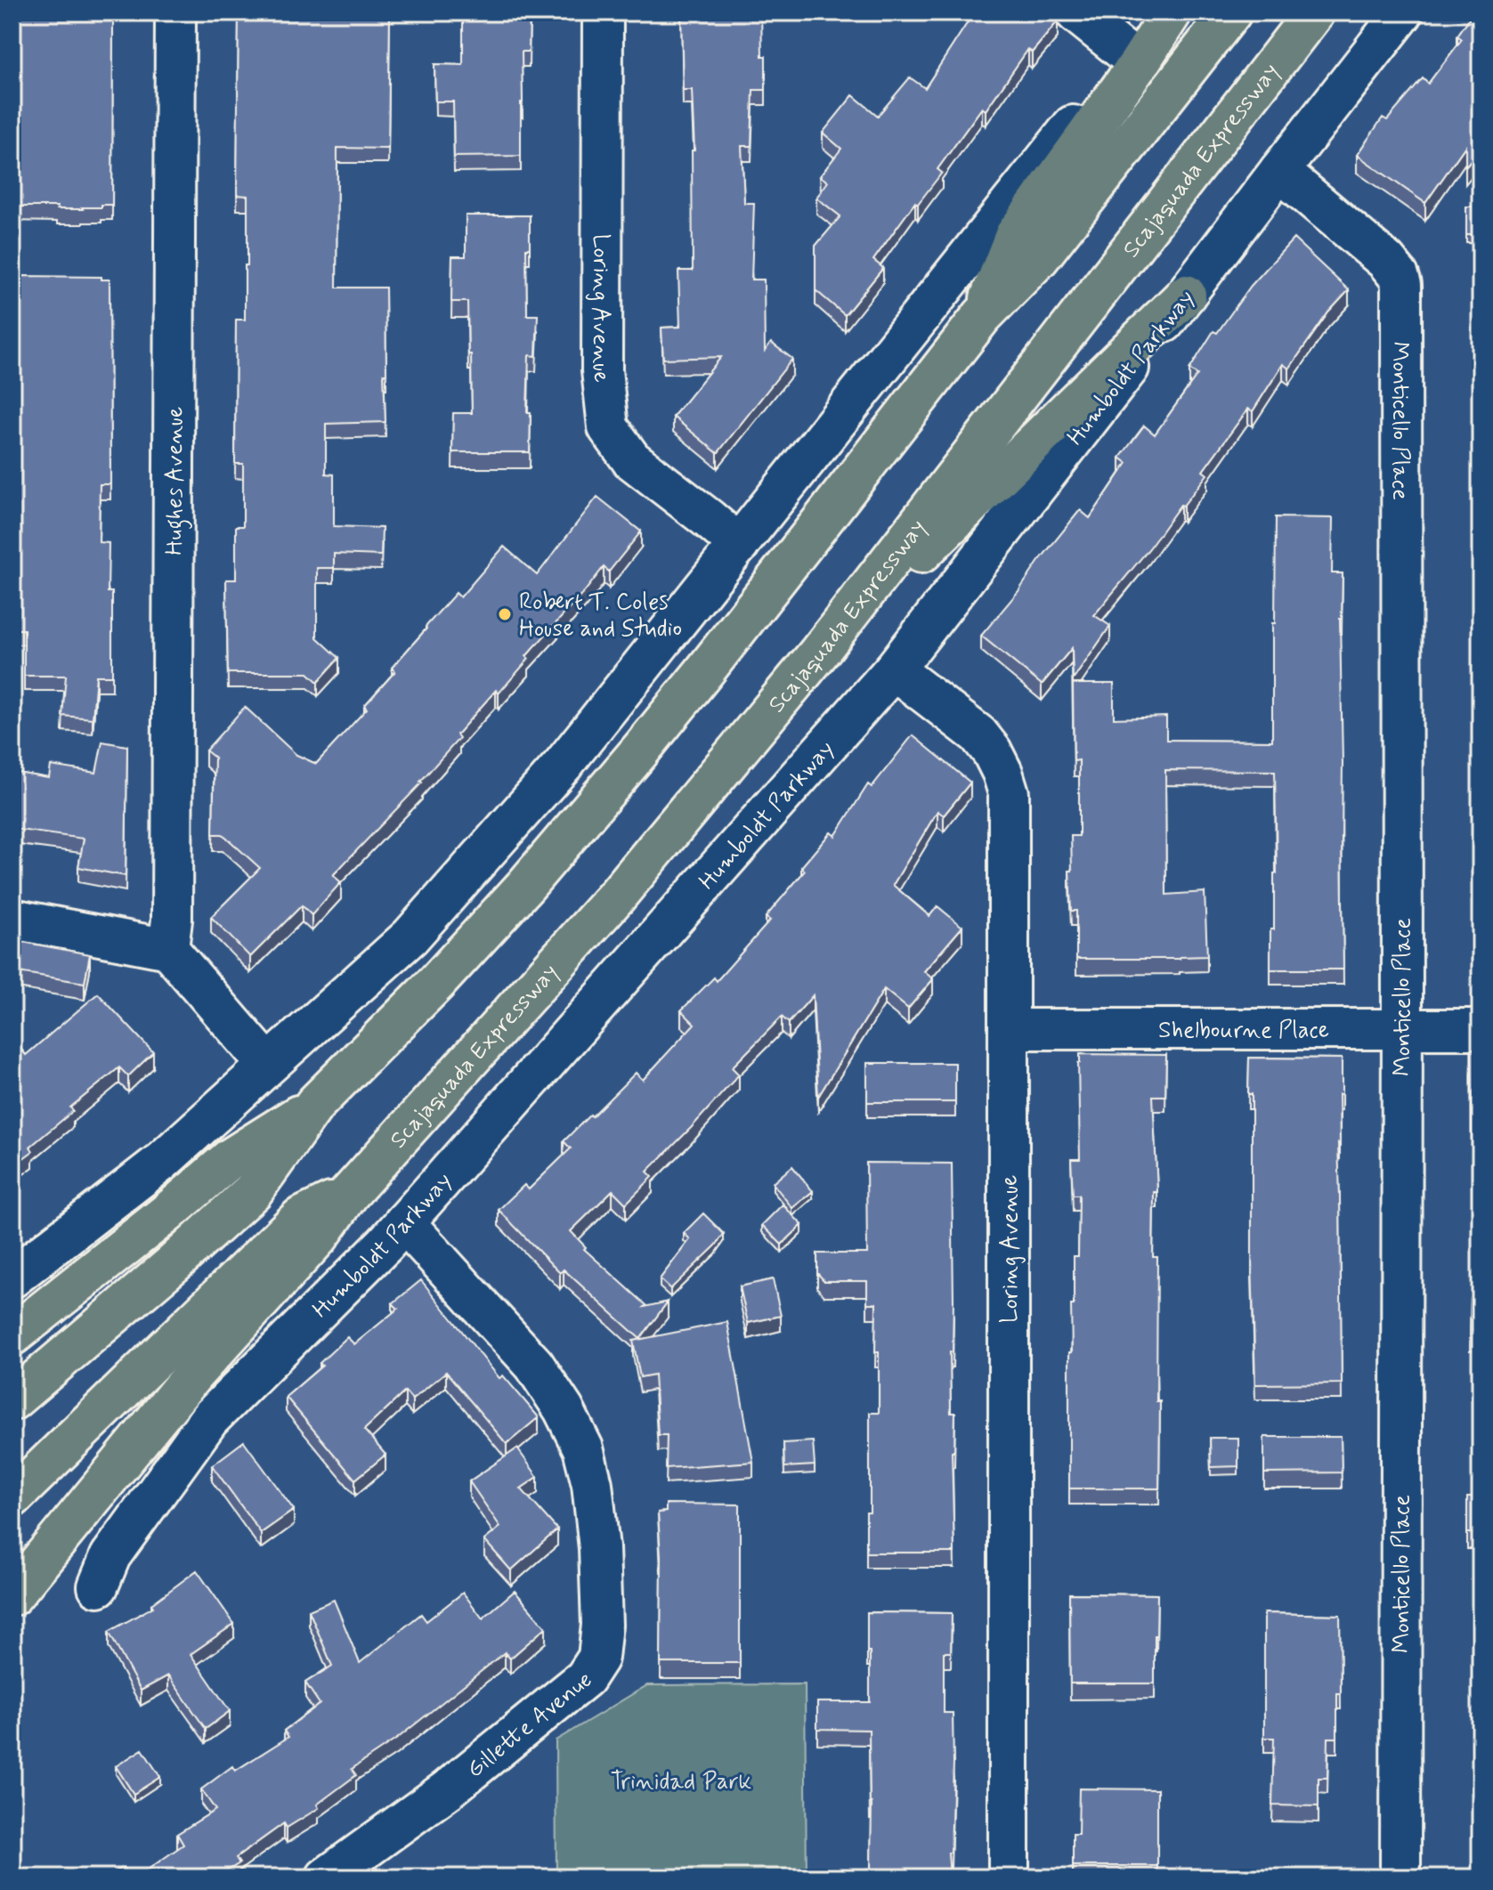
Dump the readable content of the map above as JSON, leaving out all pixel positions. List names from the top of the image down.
{
  "streets": {
    "highway": ["Scajaquada Expressway"],
    "street": [
      "Loring Avenue",
      "Humboldt Parkway",
      "Monticello Place",
      "Hughes Avenue",
      "Shelbourne Place",
      "Gillette Avenue"
    ]
  },
  "crossings": [
    ["Loring Avenue", "Humboldt Parkway"],
    ["Loring Avenue", "Shelbourne Place"],
    ["Humboldt Parkway", "Monticello Place"],
    ["Humboldt Parkway", "Gillette Avenue"],
    ["Monticello Place", "Shelbourne Place"]
  ],
  "parks": ["Trinidad Park"],
  "places": ["Robert T. Coles House and Studio"]
}
